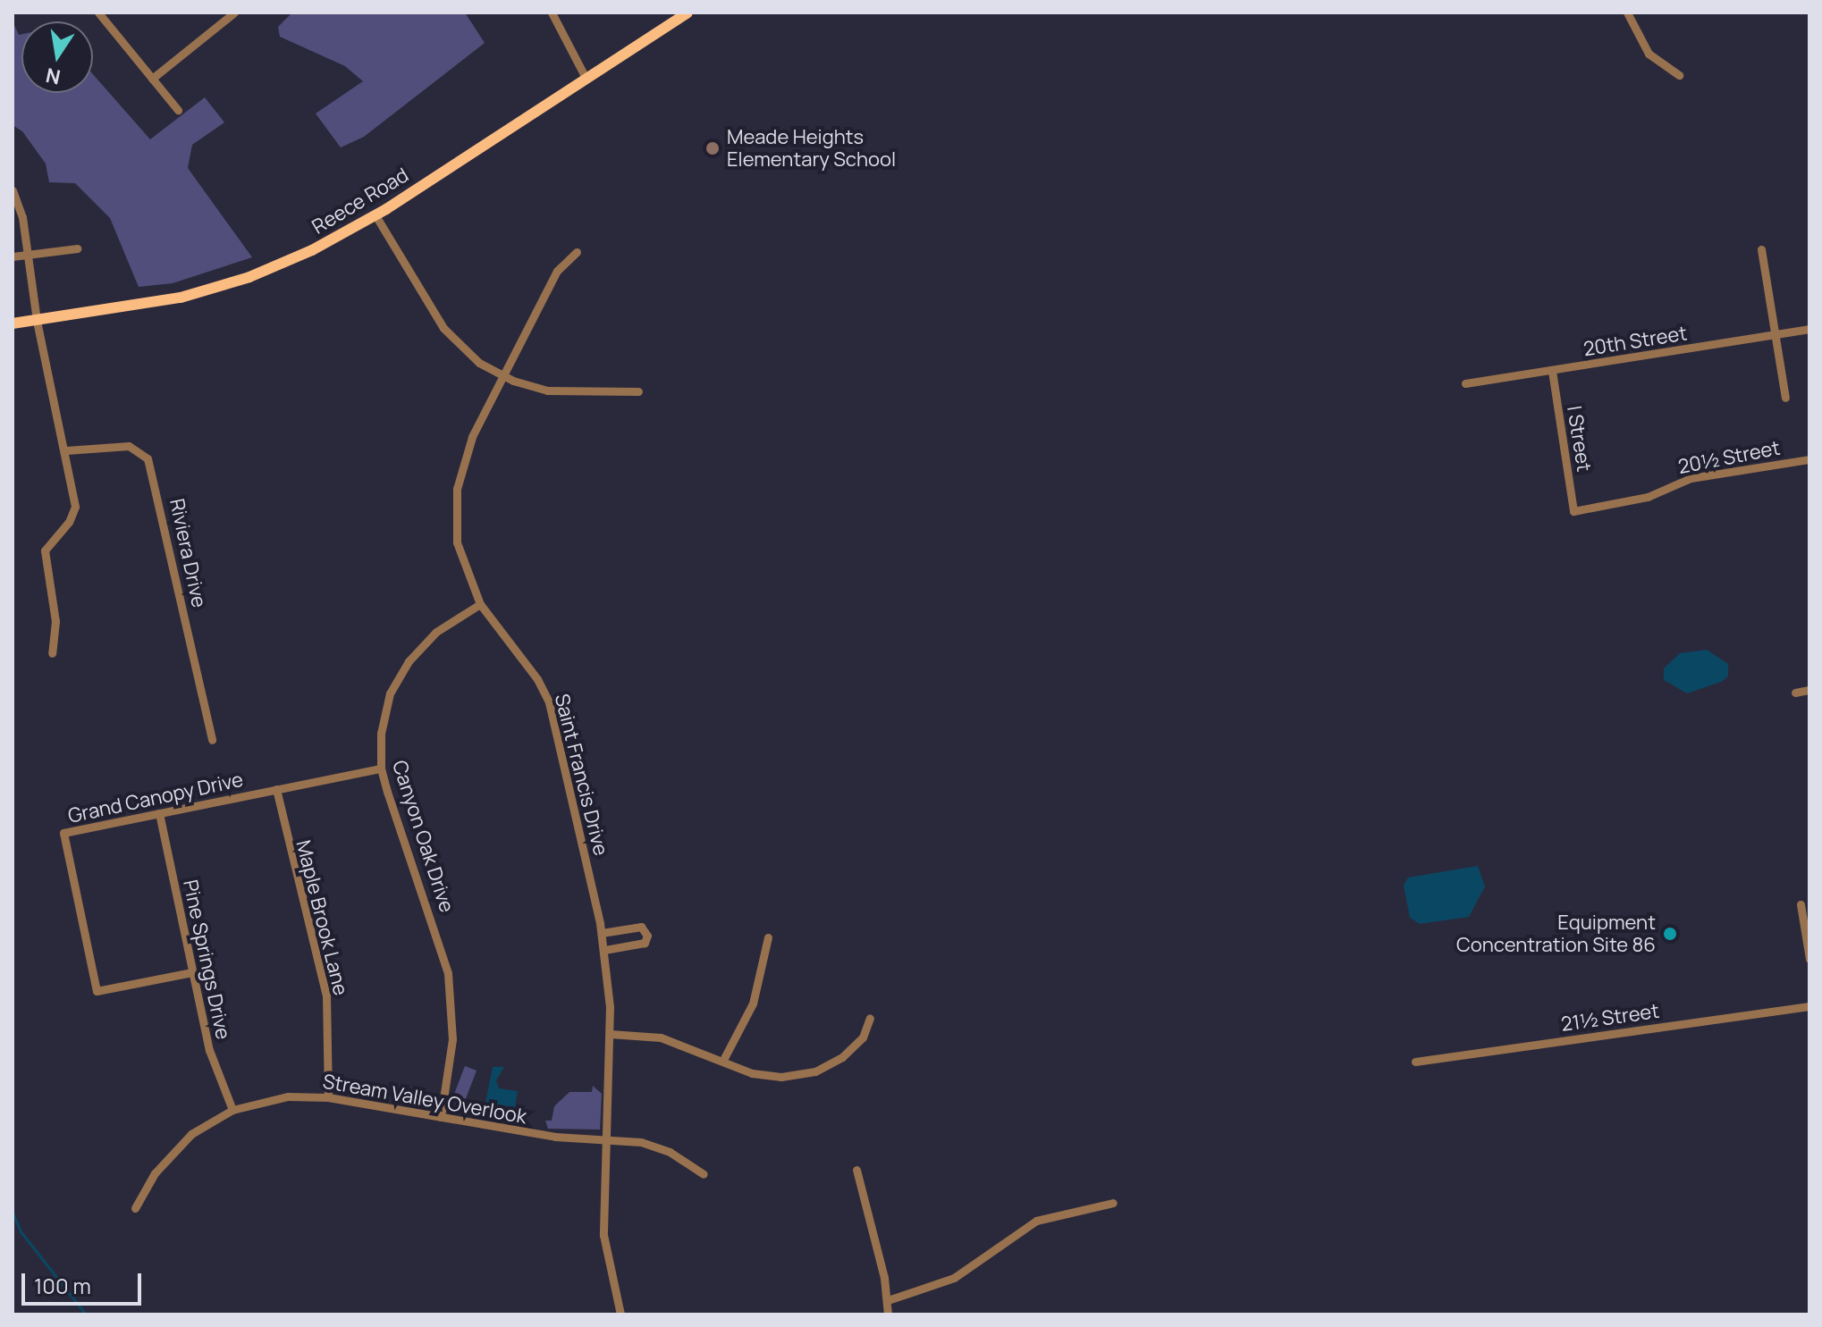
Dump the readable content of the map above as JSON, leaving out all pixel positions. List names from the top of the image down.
{
  "streets": {
    "main road": ["Reece Road"],
    "street": [
      "20th Street",
      "I Street",
      "20½ Street",
      "Riviera Drive",
      "Saint Francis Drive",
      "Grand Canopy Drive",
      "Canyon Oak Drive",
      "Maple Brook Lane",
      "Pine Springs Drive",
      "21½ Street",
      "Stream Valley Overlook"
    ]
  },
  "crossings": [
    ["20th Street", "I Street"],
    ["I Street", "20½ Street"],
    ["Saint Francis Drive", "Canyon Oak Drive"],
    ["Saint Francis Drive", "Stream Valley Overlook"],
    ["Grand Canopy Drive", "Canyon Oak Drive"],
    ["Grand Canopy Drive", "Maple Brook Lane"],
    ["Grand Canopy Drive", "Pine Springs Drive"],
    ["Canyon Oak Drive", "Stream Valley Overlook"],
    ["Maple Brook Lane", "Stream Valley Overlook"],
    ["Pine Springs Drive", "Stream Valley Overlook"]
  ],
  "places": ["Meade Heights Elementary School", "Equipment Concentration Site 86"],
  "scale_bar": "100 m",
  "north": "bottom"
}
